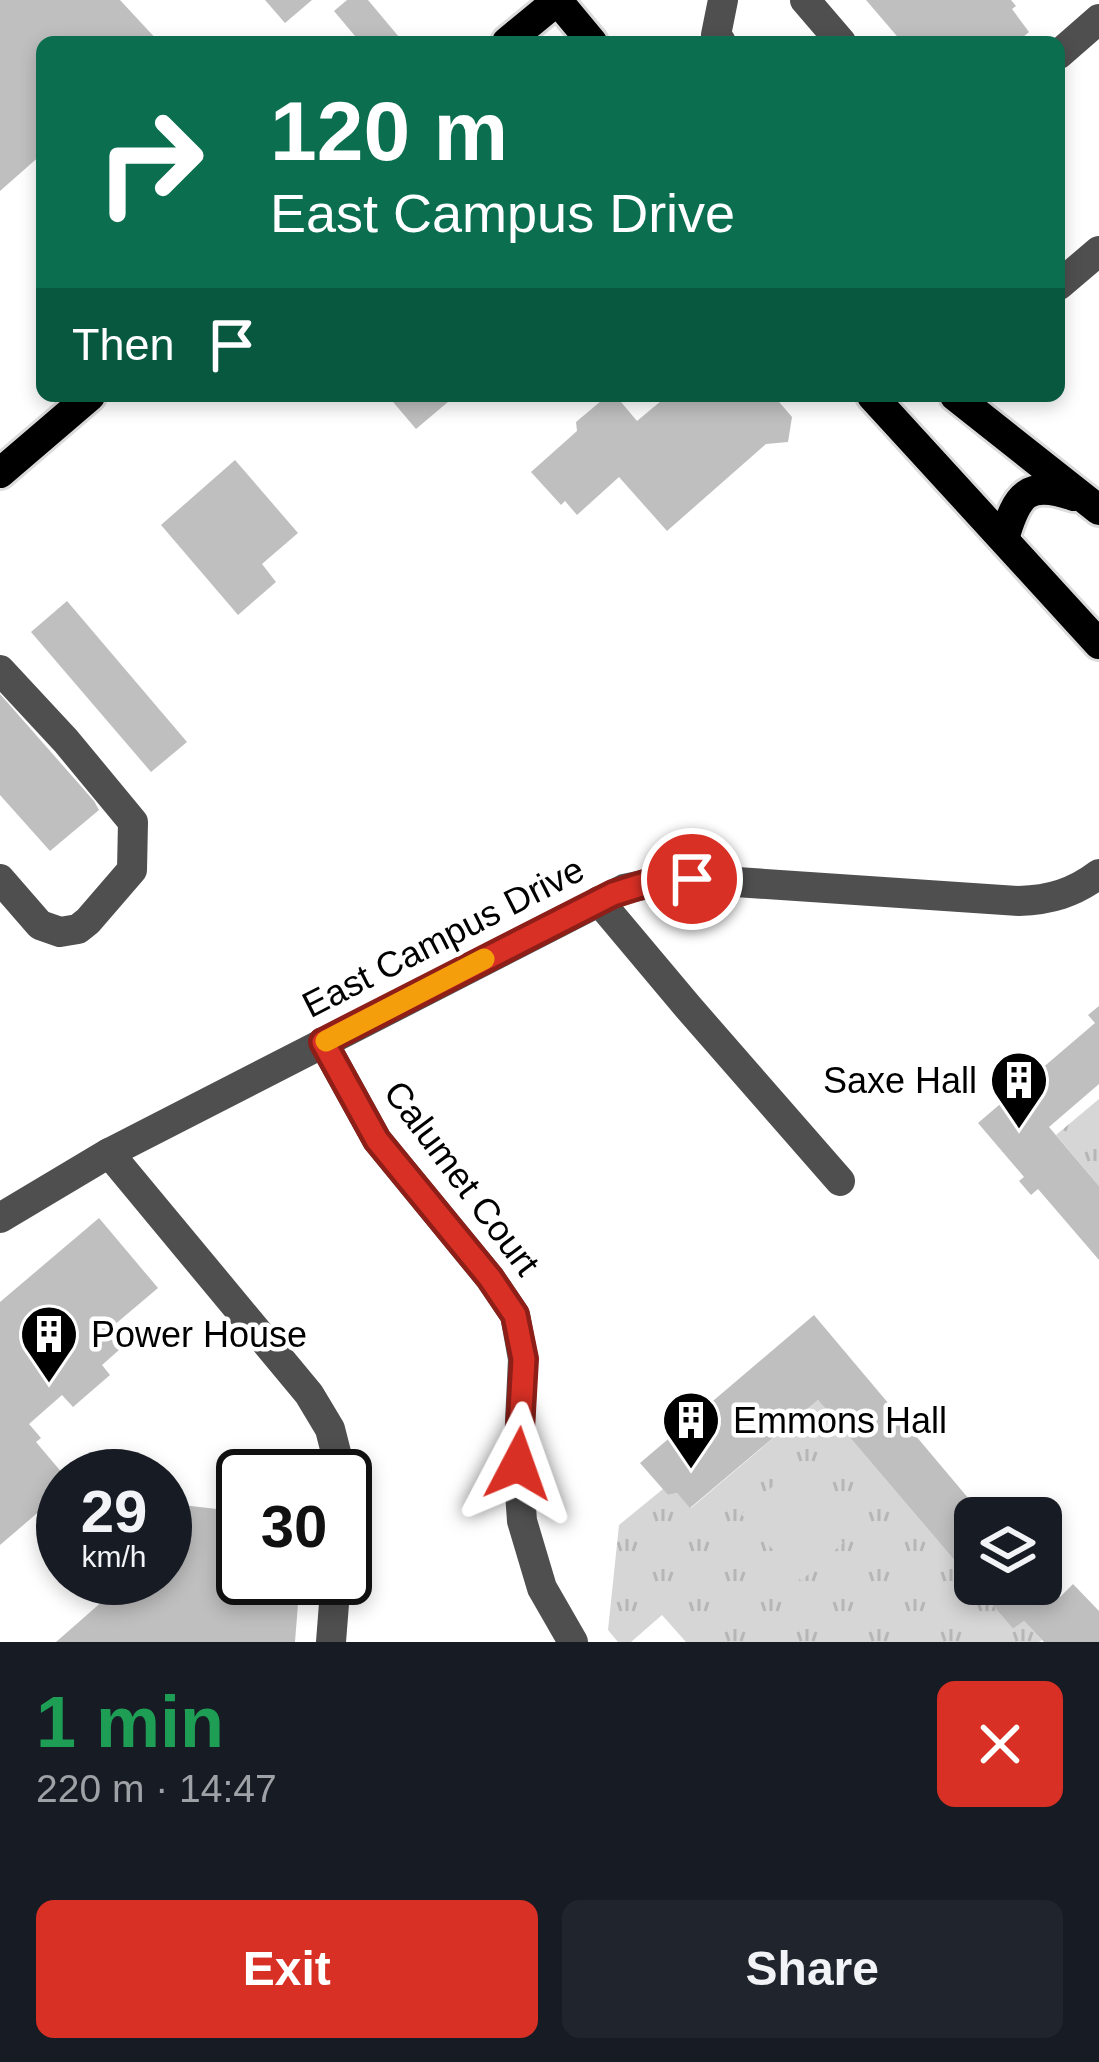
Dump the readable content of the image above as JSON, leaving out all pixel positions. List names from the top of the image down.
{
  "streets": {
    "street": ["East Campus Drive", "Calumet Court"]
  },
  "crossings": [
    ["East Campus Drive", "Calumet Court"]
  ],
  "places": {
    "building": ["Saxe Hall", "Power House", "Emmons Hall"]
  },
  "page": {
    "turn": ["120 m", "East Campus Drive"],
    "then": "Then",
    "speed": "29 km/h",
    "limit": "30",
    "heading": ["1 min", "220 m · 14:47"],
    "buttons": ["Exit", "Share"]
  }
}
